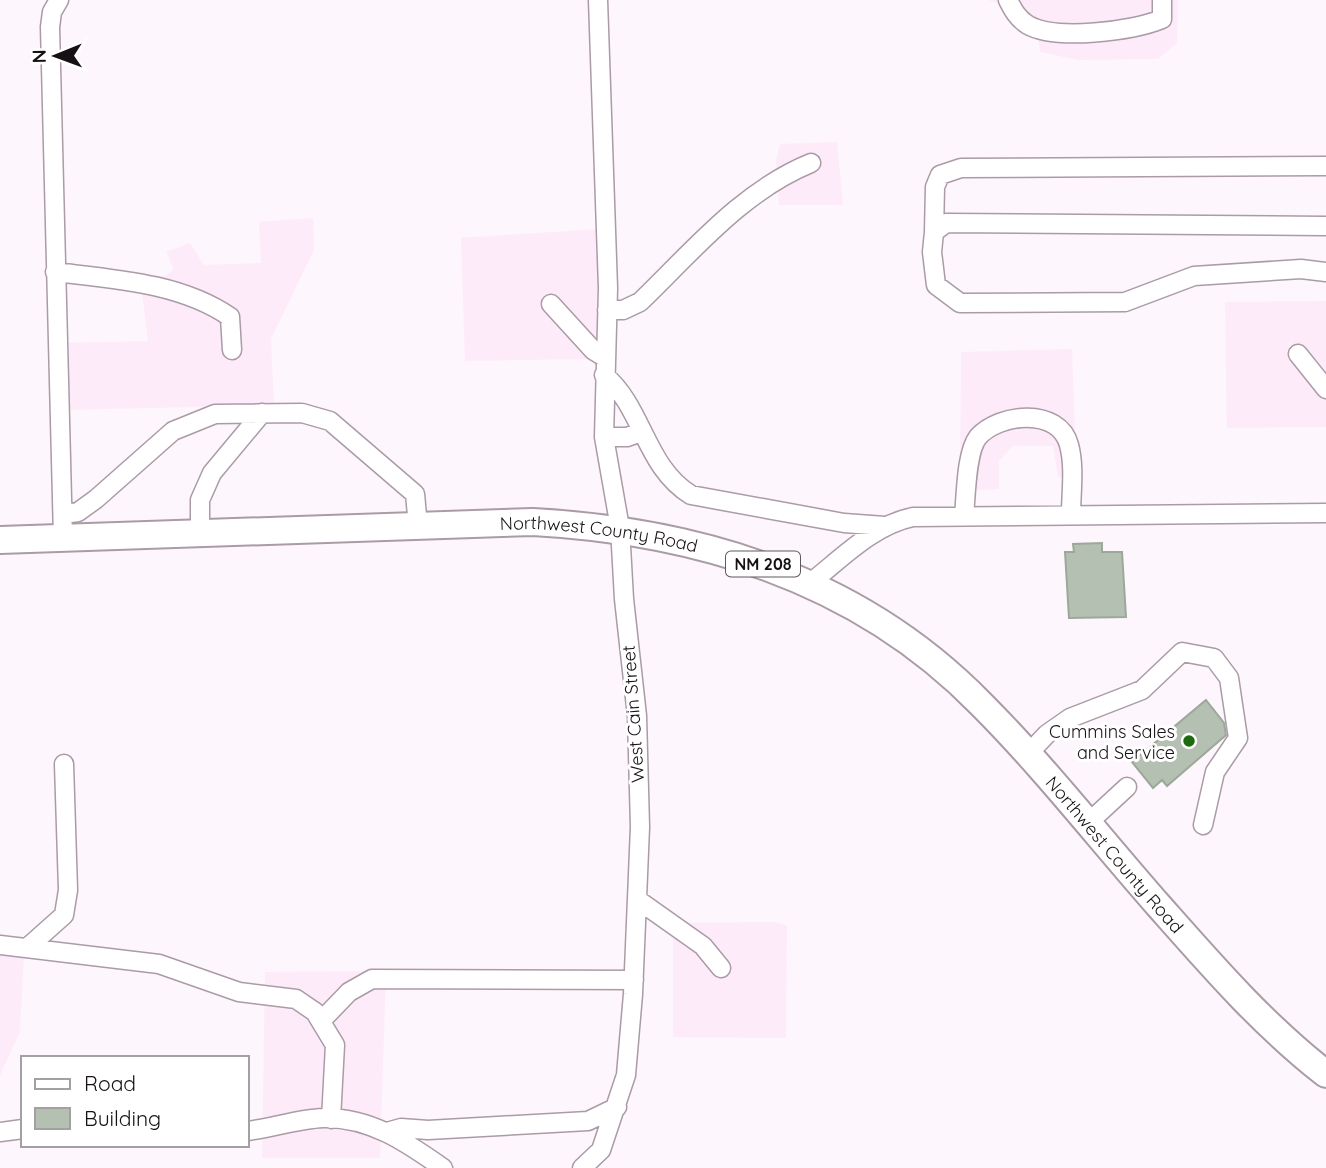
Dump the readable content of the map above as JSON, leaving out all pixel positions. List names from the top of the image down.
{
  "streets": {
    "highway": ["Northwest County Road", "NM 208"],
    "street": ["West Cain Street"]
  },
  "crossings": [
    ["Northwest County Road", "West Cain Street"]
  ],
  "places": ["Cummins Sales and Service"],
  "legend": ["Road", "Building"],
  "north": "left"
}
